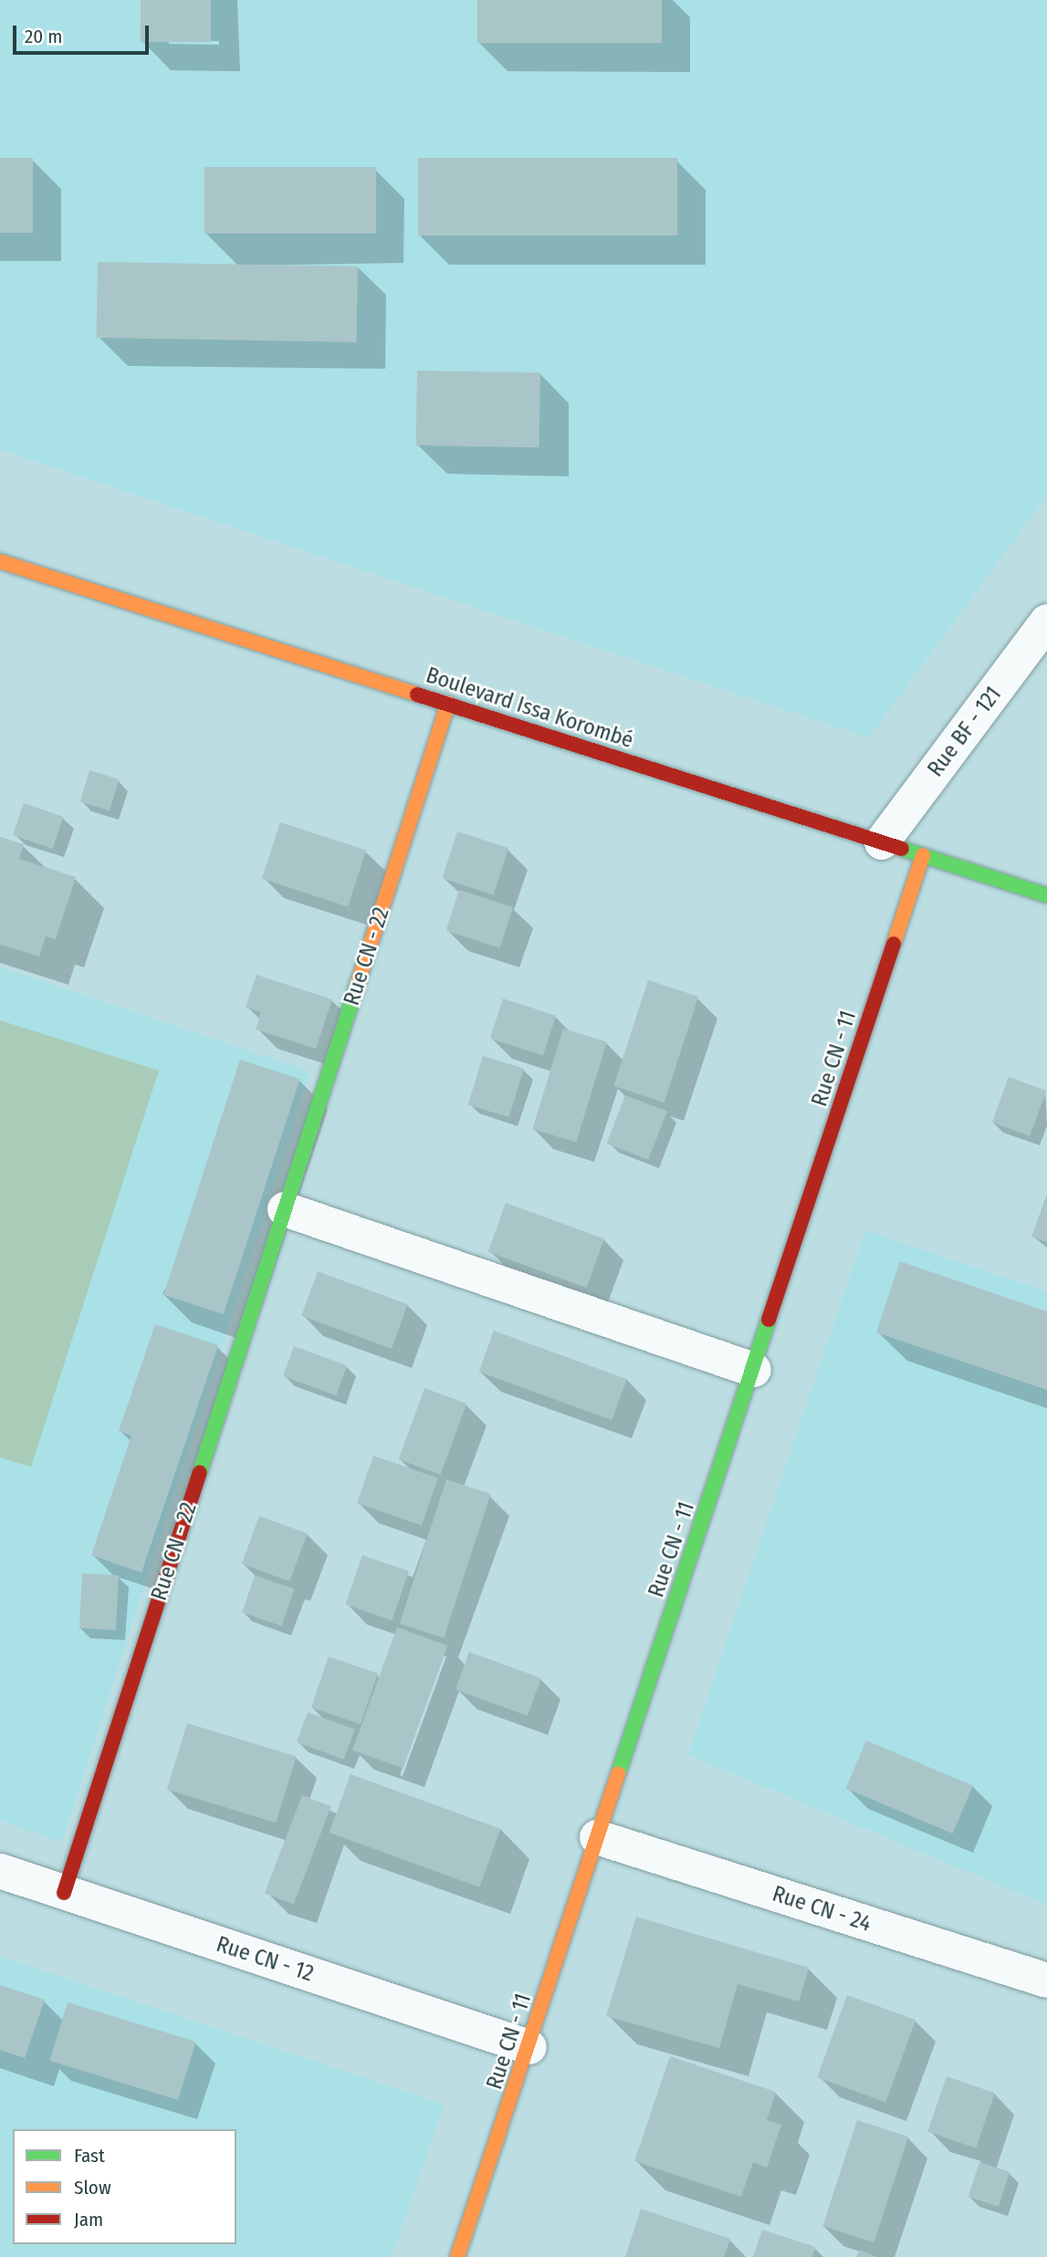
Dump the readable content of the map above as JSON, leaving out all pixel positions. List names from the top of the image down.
{
  "streets": {
    "street": [
      "Boulevard Issa Korombé",
      "Rue BF - 121",
      "Rue CN - 22",
      "Rue CN - 11",
      "Rue CN - 24",
      "Rue CN - 12"
    ]
  },
  "crossings": [
    ["Boulevard Issa Korombé", "Rue BF - 121"],
    ["Boulevard Issa Korombé", "Rue CN - 22"],
    ["Boulevard Issa Korombé", "Rue CN - 11"],
    ["Rue CN - 22", "Rue CN - 12"],
    ["Rue CN - 11", "Rue CN - 24"],
    ["Rue CN - 11", "Rue CN - 12"]
  ],
  "legend": ["Fast", "Slow", "Jam"],
  "scale_bar": "20 m"
}
